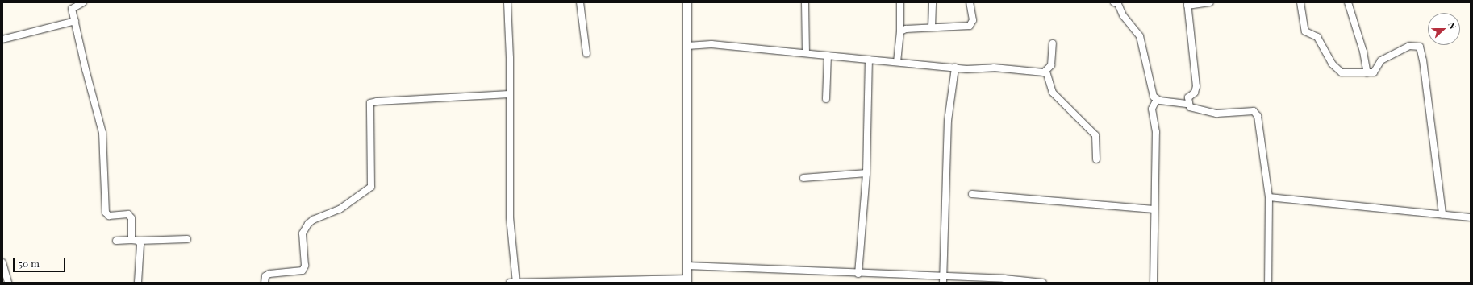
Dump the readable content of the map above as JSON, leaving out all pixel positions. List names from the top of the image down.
{
  "scale_bar": "50 m",
  "north": "right"
}
